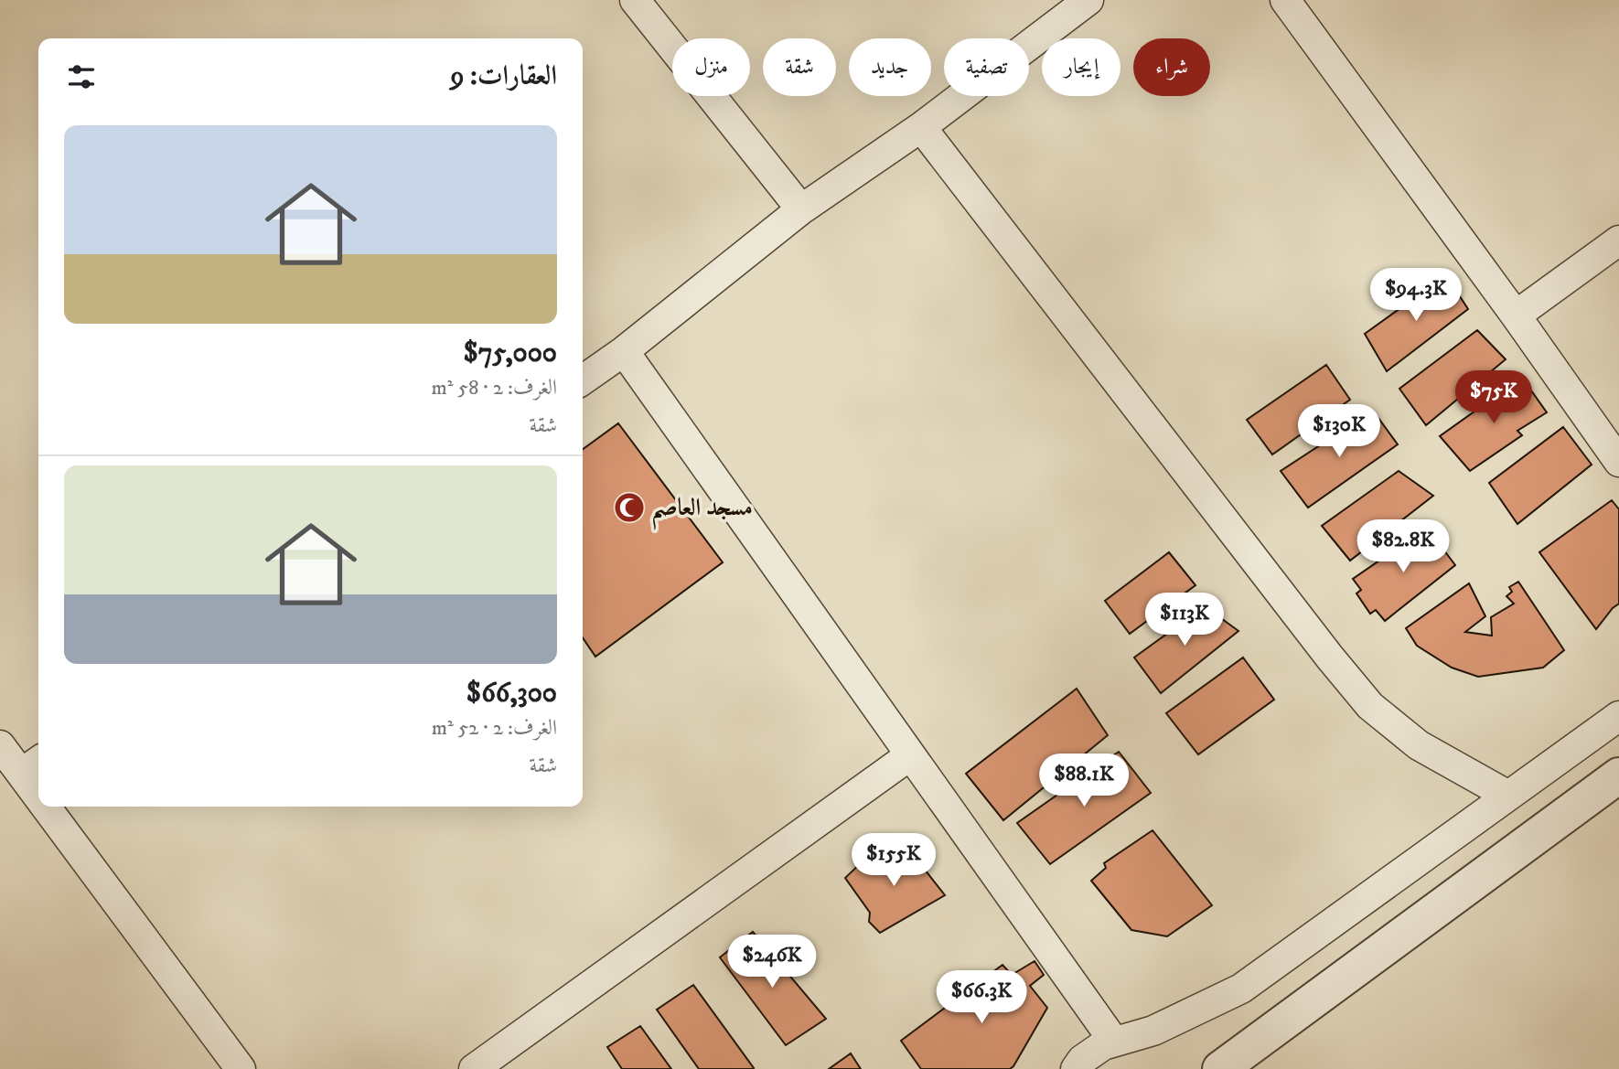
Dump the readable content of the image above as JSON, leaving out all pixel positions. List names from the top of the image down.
{
  "places": {
    "mosque": ["مسجد العاصم"]
  },
  "page": {
    "chip": [
      "شراء",
      "إيجار",
      "تصفية",
      "جديد",
      "شقة",
      "منزل"
    ],
    "heading": "العقارات: 9",
    "list": [
      {
        "name": "$75,000",
        "note": "الغرف: 2 · 58 m² · شقة"
      },
      {
        "name": "$66,300",
        "note": "الغرف: 2 · 52 m² · شقة"
      }
    ],
    "price": [
      "$94.3K",
      "$75K",
      "$130K",
      "$82.8K",
      "$113K",
      "$88.1K",
      "$155K",
      "$246K",
      "$66.3K"
    ]
  }
}
